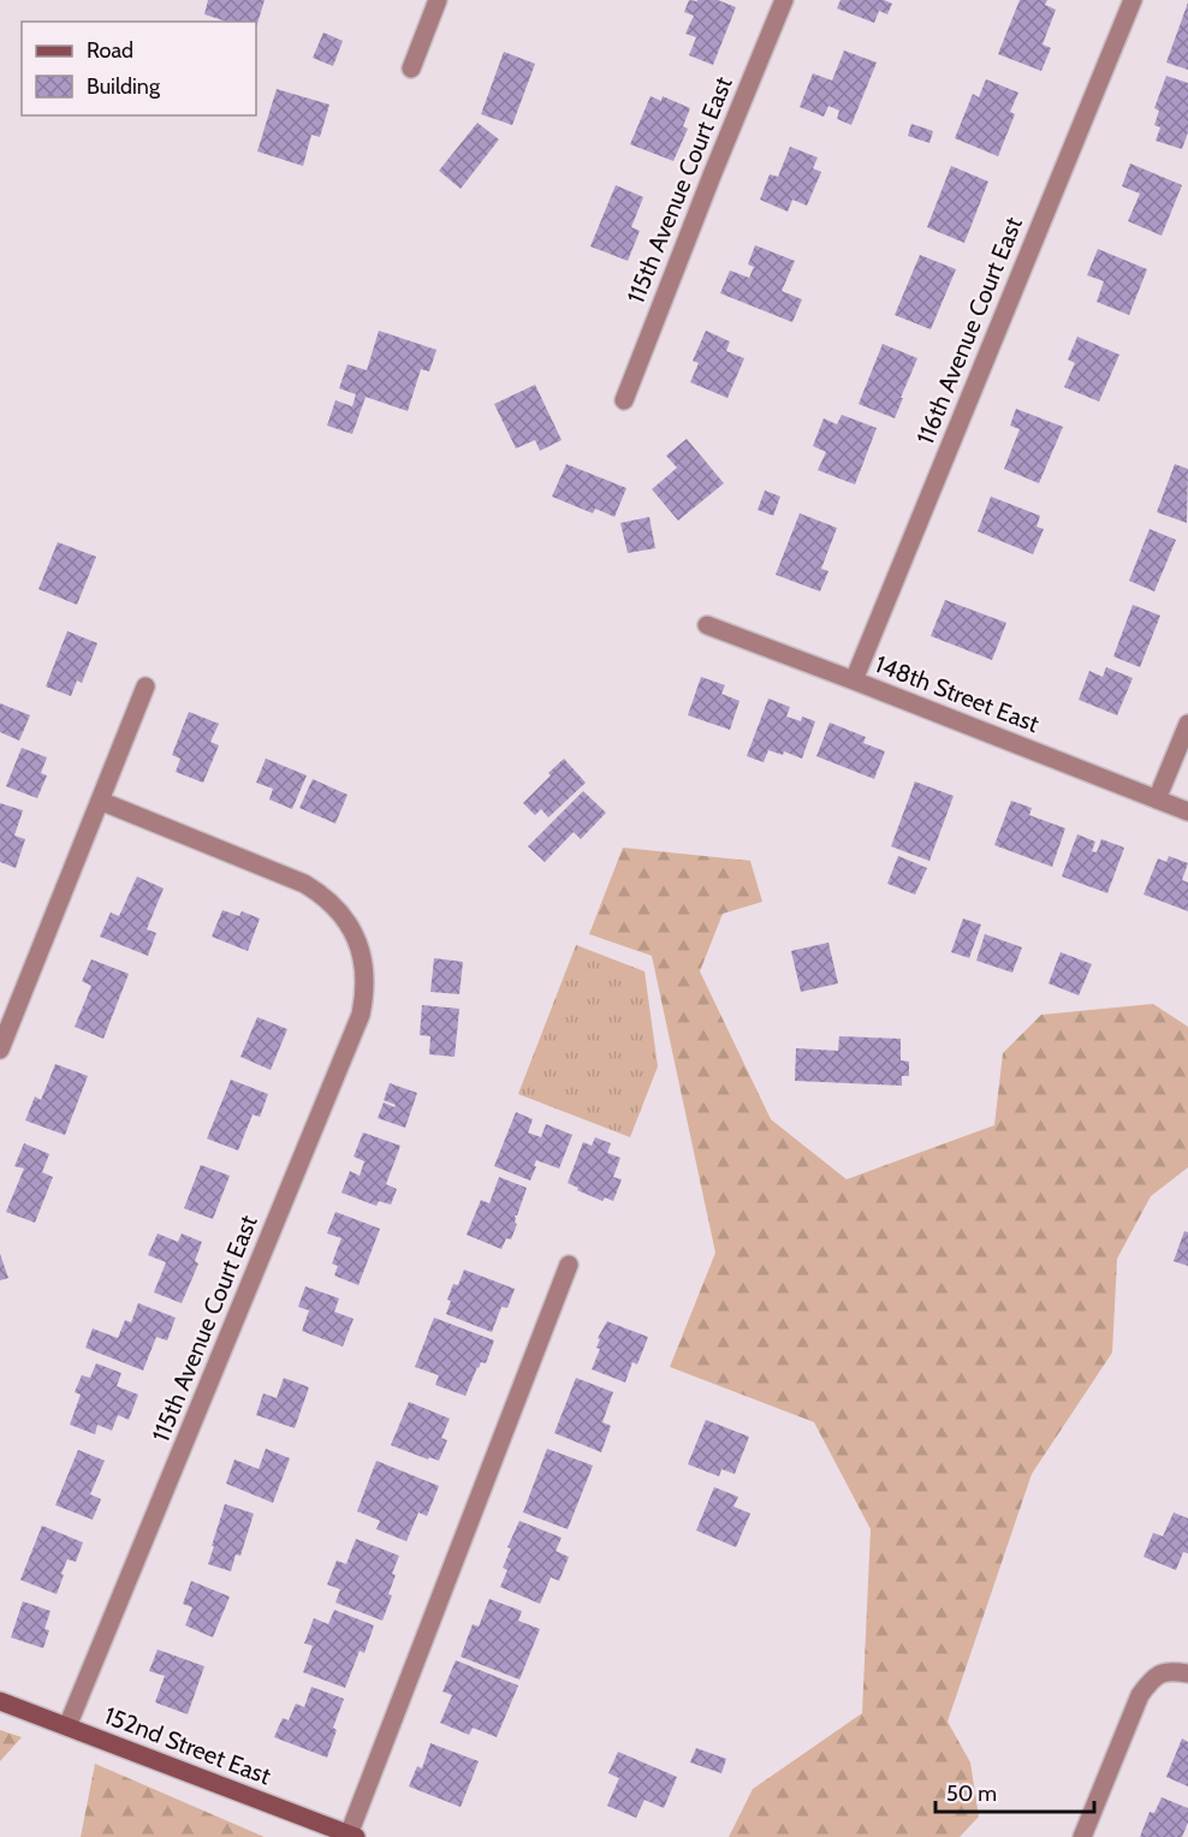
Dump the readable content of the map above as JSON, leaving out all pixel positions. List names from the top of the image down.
{
  "streets": {
    "main road": ["152nd Street East"],
    "street": ["115th Avenue Court East", "116th Avenue Court East", "148th Street East"]
  },
  "crossings": [
    ["115th Avenue Court East", "152nd Street East"],
    ["116th Avenue Court East", "148th Street East"]
  ],
  "legend": ["Road", "Building"],
  "scale_bar": "50 m"
}
